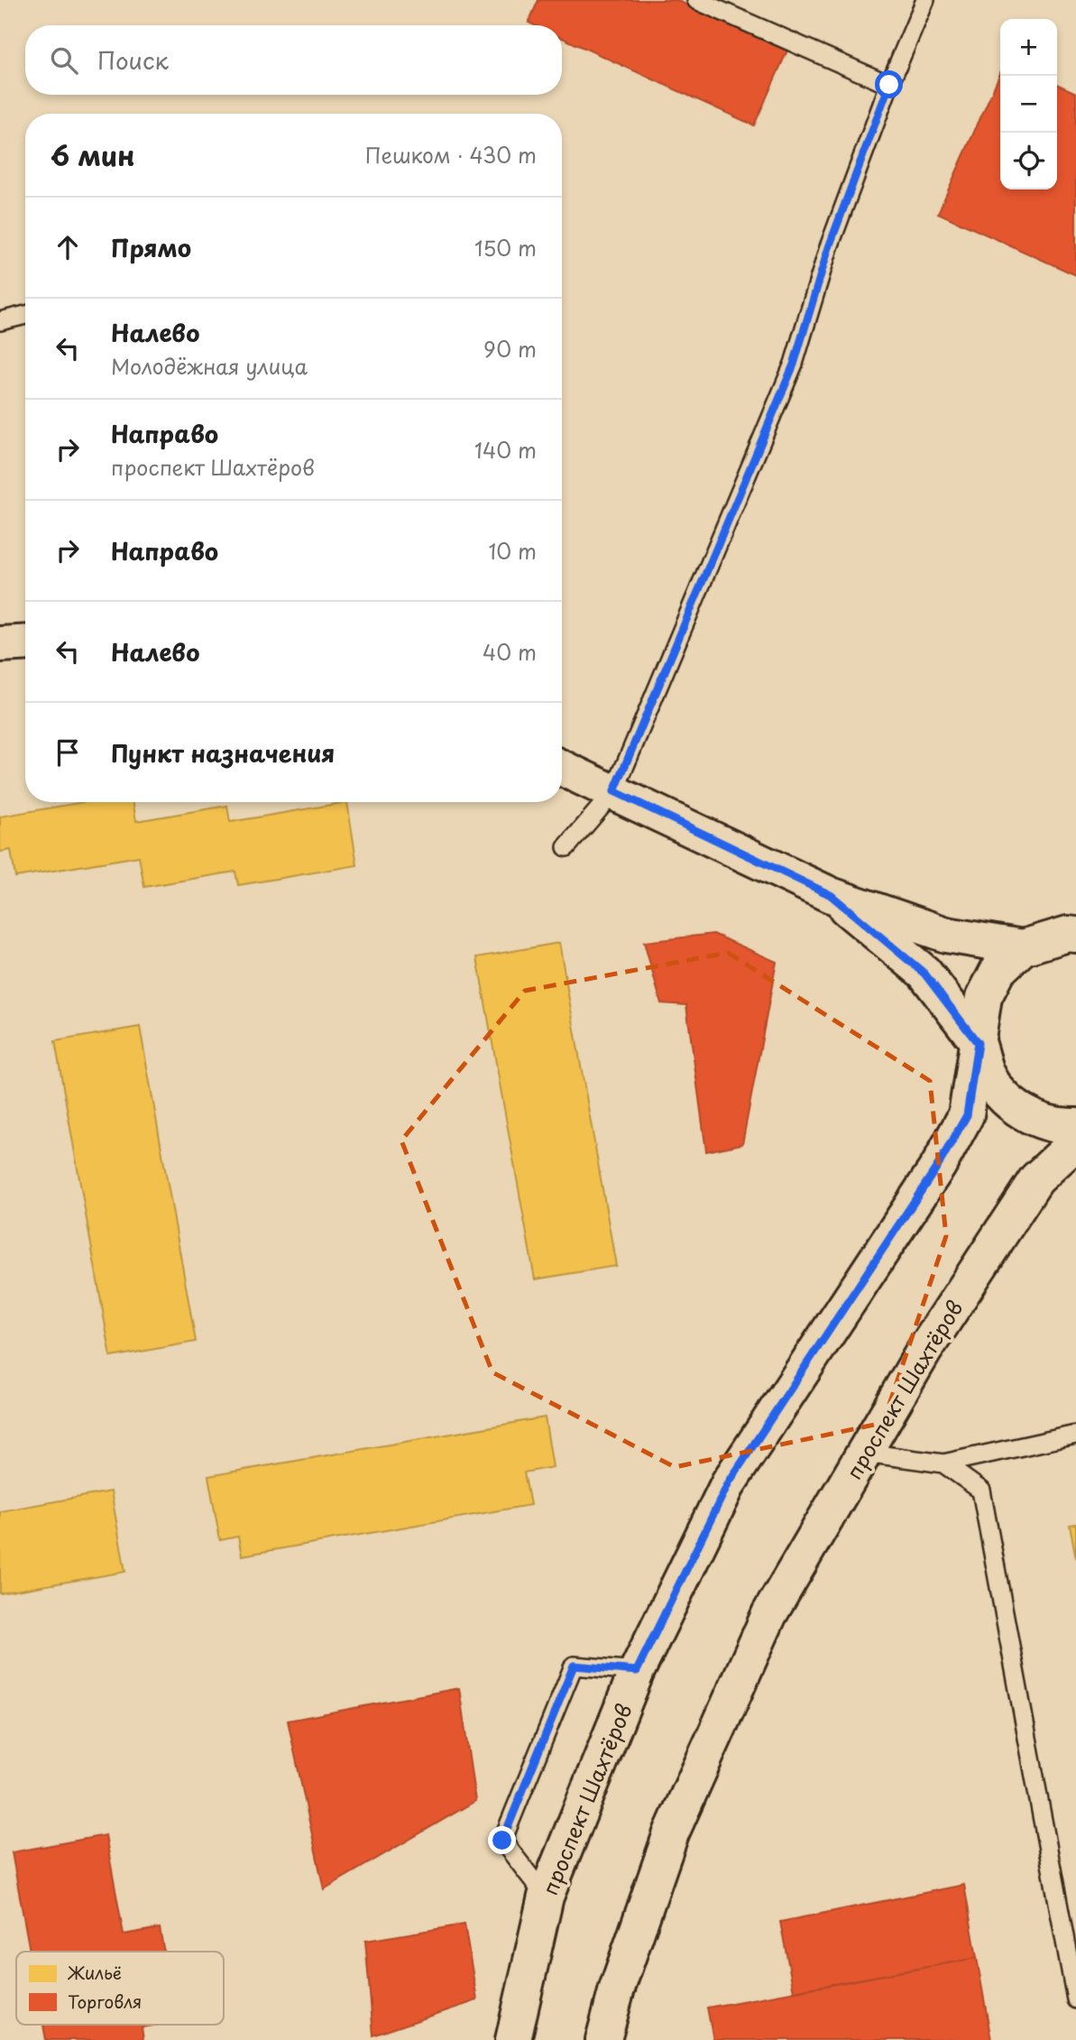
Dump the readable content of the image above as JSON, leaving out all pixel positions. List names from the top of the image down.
{
  "streets": {
    "main road": ["проспект Шахтёров"]
  },
  "legend": ["Жильё", "Торговля"],
  "page": {
    "map_buttons": ["+", "−"],
    "search": "Поиск",
    "heading": ["6 мин", "Пешком · 430 m"],
    "list": [
      ["Прямо", "150 m"],
      ["Налево", "Молодёжная улица", "90 m"],
      ["Направо", "проспект Шахтёров", "140 m"],
      ["Направо", "10 m"],
      ["Налево", "40 m"],
      "Пункт назначения"
    ]
  }
}
